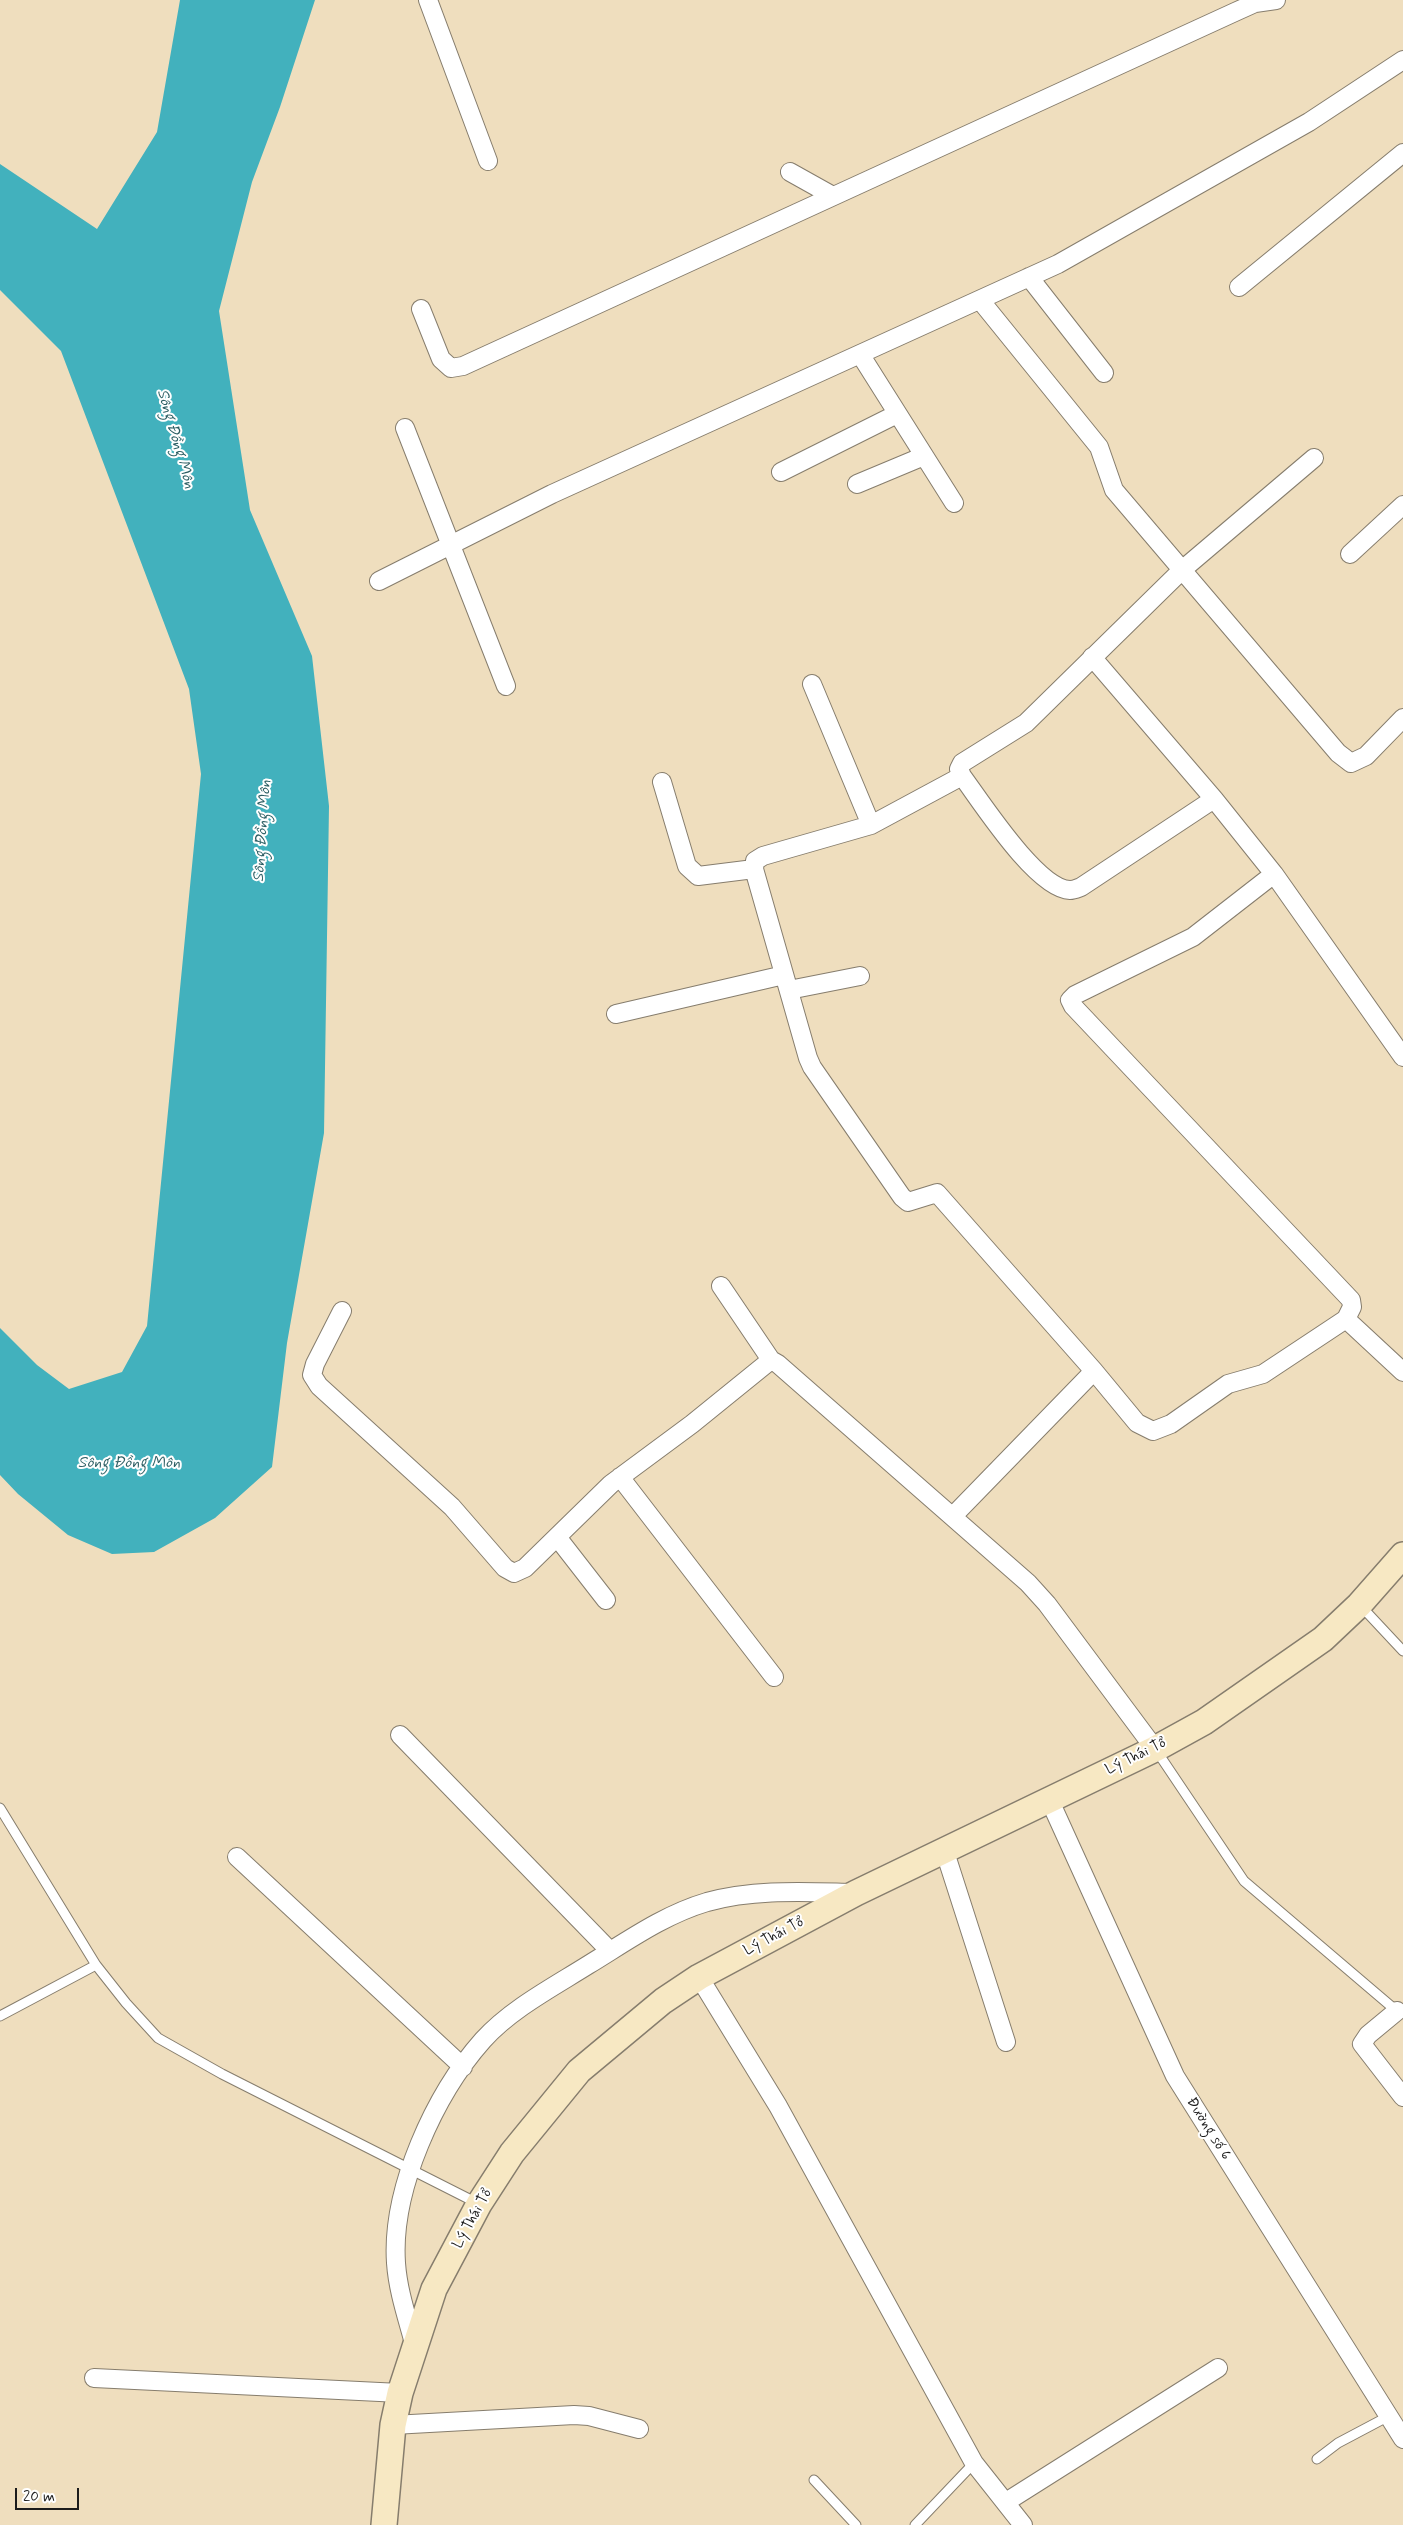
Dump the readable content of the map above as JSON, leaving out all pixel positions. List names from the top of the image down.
{
  "streets": {
    "main road": ["Lý Thái Tổ"],
    "street": ["Đường số 6"]
  },
  "crossings": [
    ["Lý Thái Tổ", "Đường số 6"]
  ],
  "water": ["Sông Đồng Môn"],
  "scale_bar": "20 m"
}
